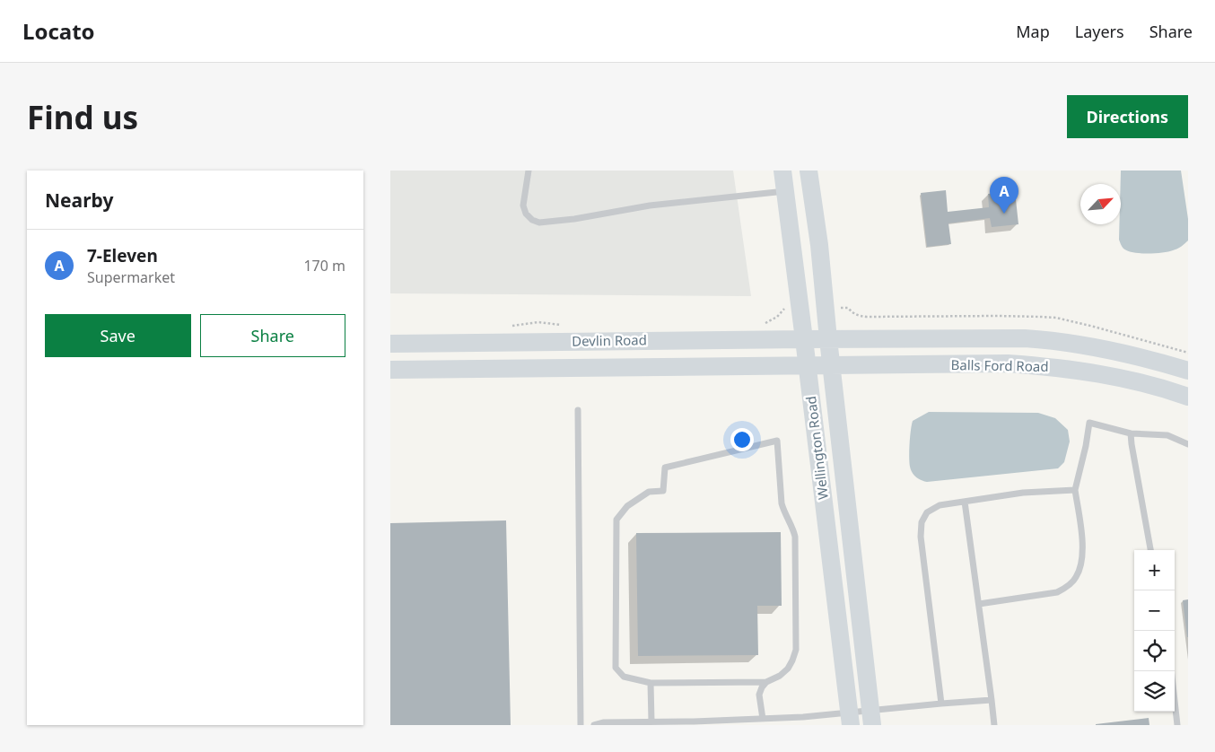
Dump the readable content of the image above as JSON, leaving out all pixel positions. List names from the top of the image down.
{
  "streets": {
    "main road": ["Devlin Road", "Balls Ford Road", "Wellington Road"]
  },
  "crossings": [
    ["Devlin Road", "Balls Ford Road"],
    ["Devlin Road", "Wellington Road"],
    ["Balls Ford Road", "Wellington Road"]
  ],
  "north": "top right",
  "page": {
    "header": "Locato",
    "nav": ["Map", "Layers", "Share"],
    "buttons": [
      "Directions",
      ["Save", "Share"]
    ],
    "title": "Find us",
    "heading": "Nearby",
    "pins": "A",
    "list": [
      {
        "mark": "A",
        "name": "7-Eleven",
        "note": "Supermarket",
        "value": "170 m"
      }
    ],
    "map_buttons": ["+", "−"]
  }
}
